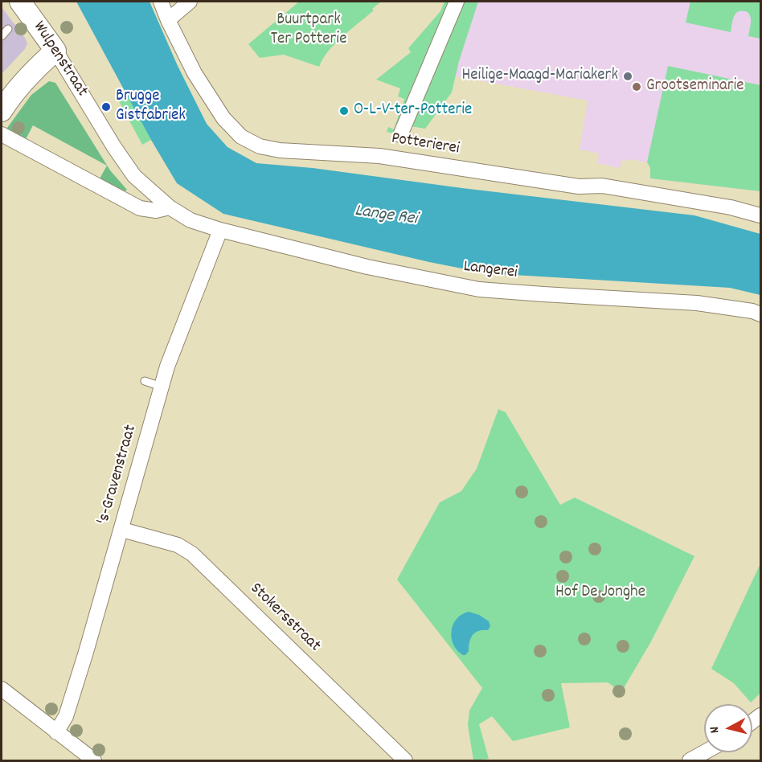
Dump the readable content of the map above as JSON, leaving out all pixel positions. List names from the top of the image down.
{
  "streets": {
    "street": [
      "Wulpenstraat",
      "Potterierei",
      "Langerei",
      "'s-Gravenstraat",
      "Stokersstraat"
    ]
  },
  "crossings": [
    ["Wulpenstraat", "Langerei"],
    ["Wulpenstraat", "'s-Gravenstraat"],
    ["Langerei", "'s-Gravenstraat"],
    ["'s-Gravenstraat", "Stokersstraat"]
  ],
  "water": ["Lange Rei"],
  "parks": ["Buurtpark Ter Potterie", "Hof De Jonghe"],
  "places": [
    "Heilige-Maagd-Mariakerk",
    "Grootseminarie",
    "Brugge Gistfabriek",
    "O-L-V-ter-Potterie"
  ],
  "north": "left"
}
